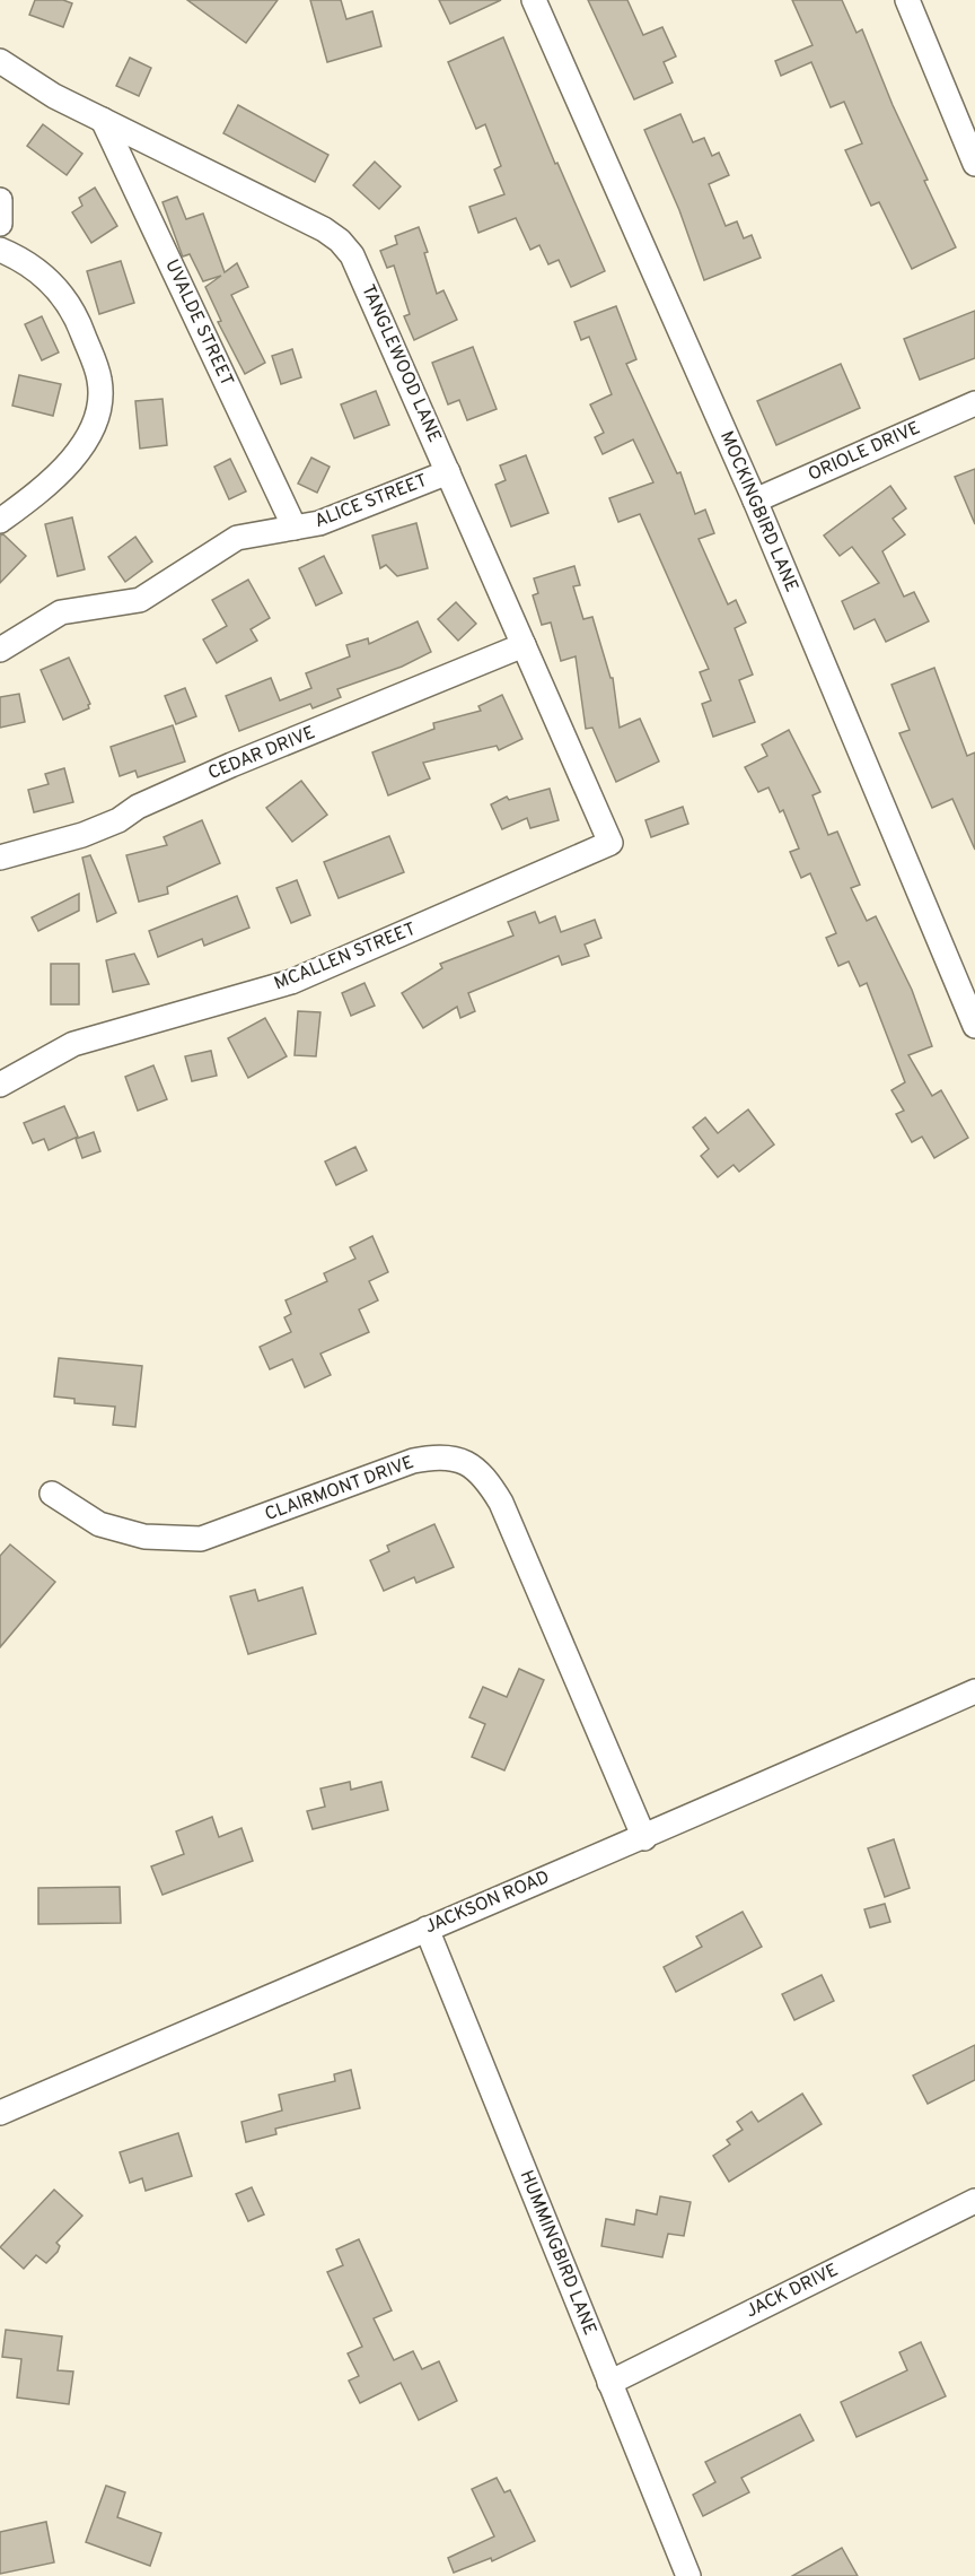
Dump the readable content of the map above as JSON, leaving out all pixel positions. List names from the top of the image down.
{
  "streets": {
    "street": [
      "UVALDE STREET",
      "TANGLEWOOD LANE",
      "ORIOLE DRIVE",
      "ALICE STREET",
      "MOCKINGBIRD LANE",
      "CEDAR DRIVE",
      "MCALLEN STREET",
      "CLAIRMONT DRIVE",
      "JACKSON ROAD",
      "HUMMINGBIRD LANE",
      "JACK DRIVE"
    ]
  },
  "crossings": [
    ["UVALDE STREET", "TANGLEWOOD LANE"],
    ["UVALDE STREET", "ALICE STREET"],
    ["TANGLEWOOD LANE", "ALICE STREET"],
    ["TANGLEWOOD LANE", "CEDAR DRIVE"],
    ["TANGLEWOOD LANE", "MCALLEN STREET"],
    ["ORIOLE DRIVE", "MOCKINGBIRD LANE"],
    ["CLAIRMONT DRIVE", "JACKSON ROAD"],
    ["JACKSON ROAD", "HUMMINGBIRD LANE"],
    ["HUMMINGBIRD LANE", "JACK DRIVE"]
  ]
}
